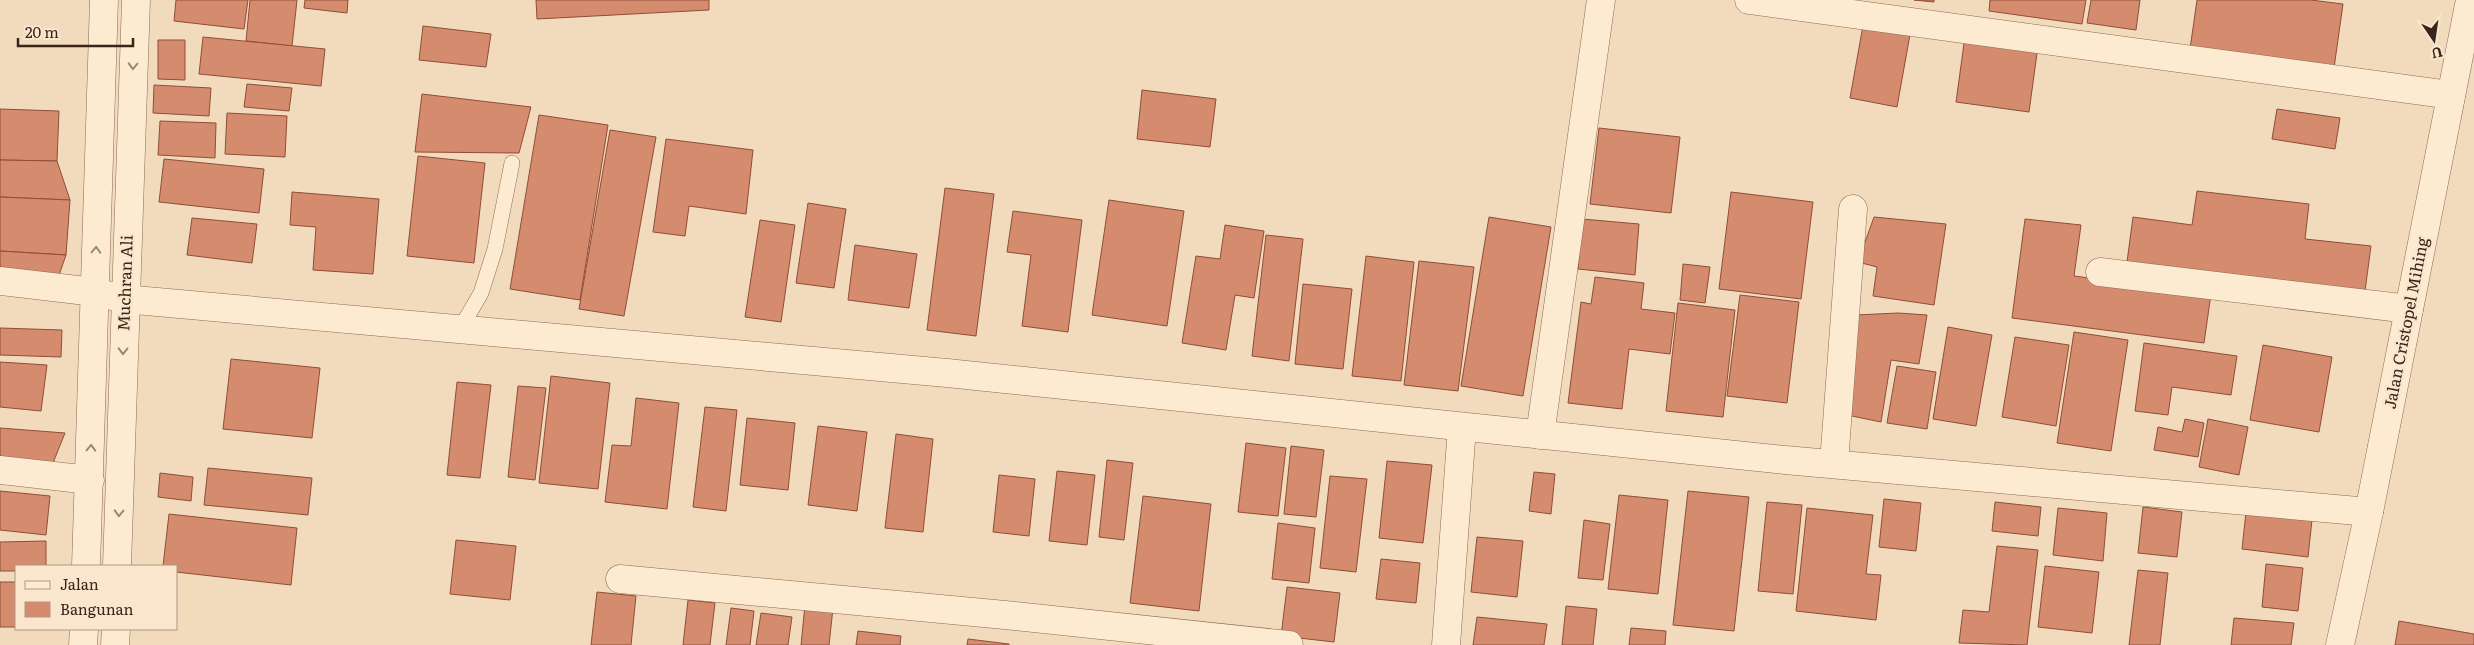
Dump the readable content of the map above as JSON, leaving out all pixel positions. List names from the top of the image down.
{
  "streets": {
    "street": ["Muchran Ali", "Jalan Cristopel Mihing"]
  },
  "legend": ["Jalan", "Bangunan"],
  "scale_bar": "20 m",
  "north": "bottom"
}
